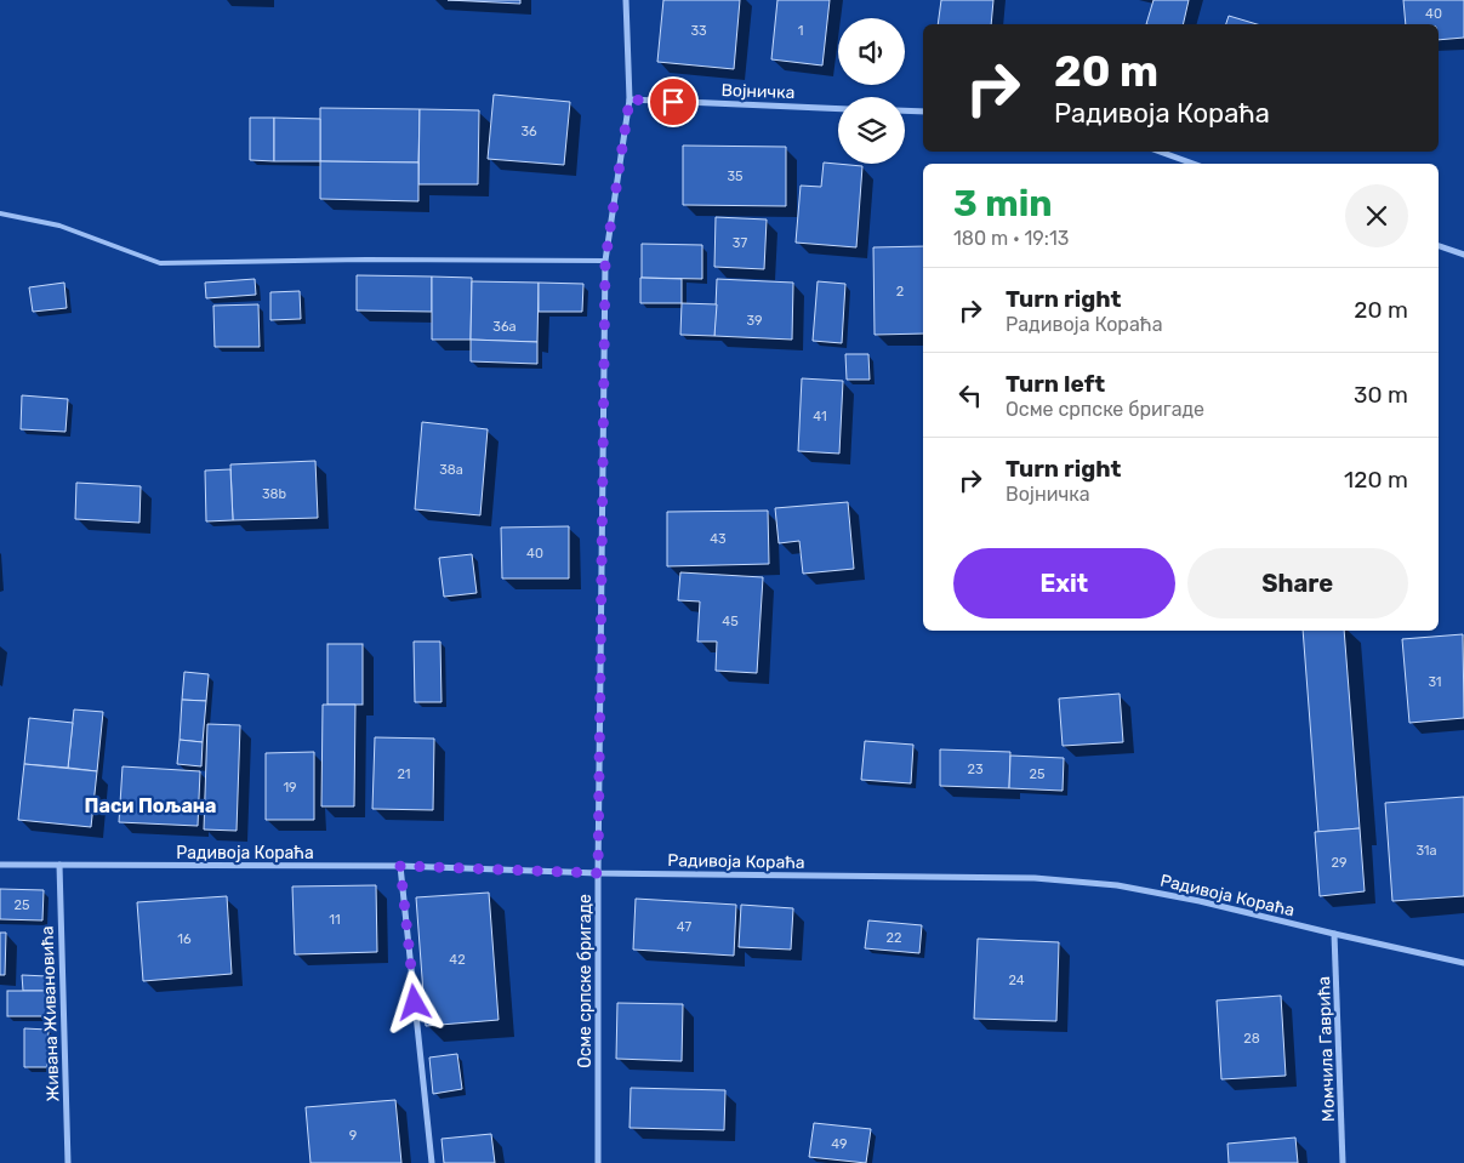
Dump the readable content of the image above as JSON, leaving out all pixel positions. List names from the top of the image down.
{
  "streets": {
    "street": [
      "Војничка",
      "Радивоја Кораћа",
      "Осме српске бригаде",
      "Живана Живановића",
      "Момчила Гаврића"
    ]
  },
  "crossings": [
    ["Војничка", "Осме српске бригаде"],
    ["Радивоја Кораћа", "Осме српске бригаде"],
    ["Радивоја Кораћа", "Живана Живановића"],
    ["Радивоја Кораћа", "Момчила Гаврића"]
  ],
  "districts": ["Паси Пољана"],
  "house_numbers": [
    "40",
    "33",
    "1",
    "36",
    "35",
    "37",
    "2",
    "39",
    "36a",
    "41",
    "38a",
    "38b",
    "43",
    "40",
    "45",
    "31",
    "23",
    "21",
    "25",
    "19",
    "31a",
    "29",
    "25",
    "11",
    "47",
    "22",
    "16",
    "42",
    "24",
    "28",
    "9",
    "49"
  ],
  "page": {
    "turn": ["20 m", "Радивоја Кораћа"],
    "heading": ["3 min", "180 m · 19:13"],
    "list": [
      {
        "name": "Turn right",
        "note": "Радивоја Кораћа",
        "value": "20 m"
      },
      {
        "name": "Turn left",
        "note": "Осме српске бригаде",
        "value": "30 m"
      },
      {
        "name": "Turn right",
        "note": "Војничка",
        "value": "120 m"
      }
    ],
    "buttons": ["Exit", "Share"]
  }
}
